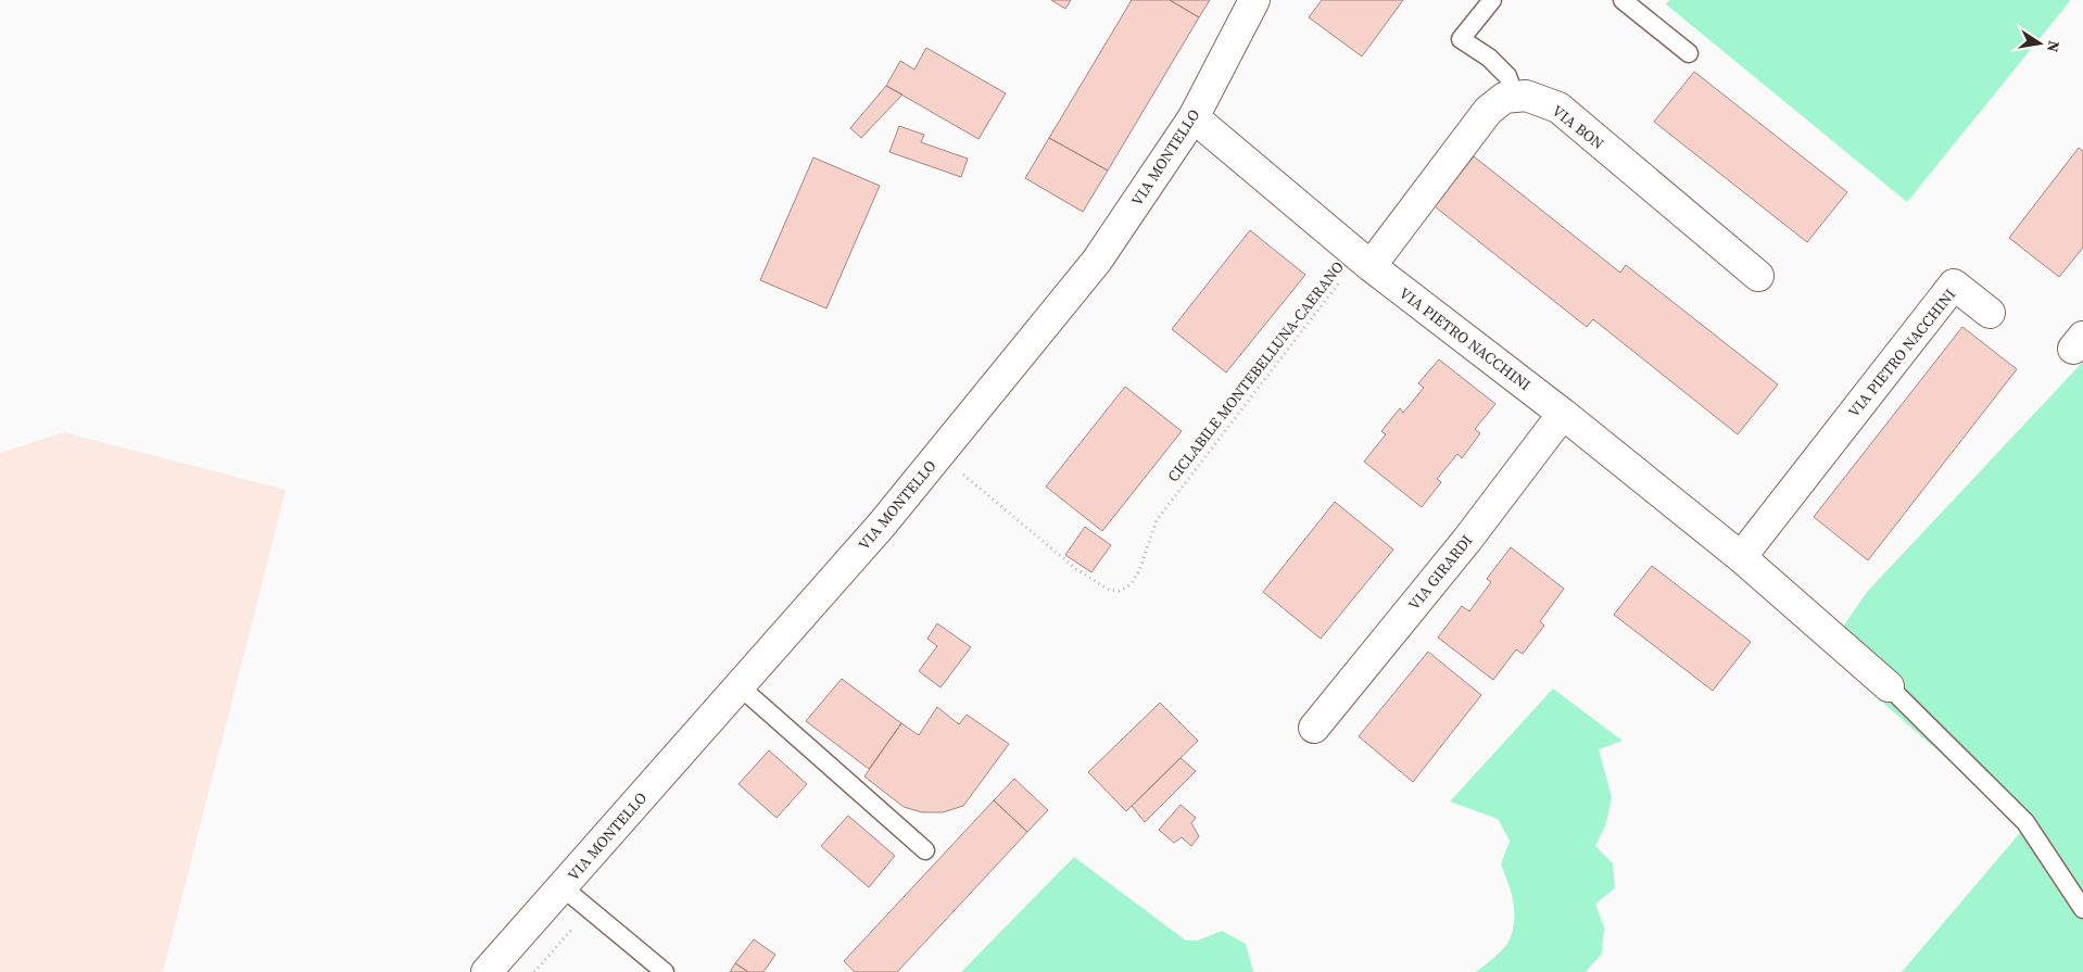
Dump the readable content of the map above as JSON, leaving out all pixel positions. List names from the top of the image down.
{
  "streets": {
    "street": [
      "VIA BON",
      "VIA MONTELLO",
      "VIA PIETRO NACCHINI",
      "VIA GIRARDI"
    ],
    "path": ["CICLABILE MONTEBELLUNA-CAERANO"]
  },
  "crossings": [
    ["VIA MONTELLO", "VIA PIETRO NACCHINI"],
    ["VIA PIETRO NACCHINI", "CICLABILE MONTEBELLUNA-CAERANO"],
    ["VIA PIETRO NACCHINI", "VIA GIRARDI"]
  ],
  "north": "right"
}
